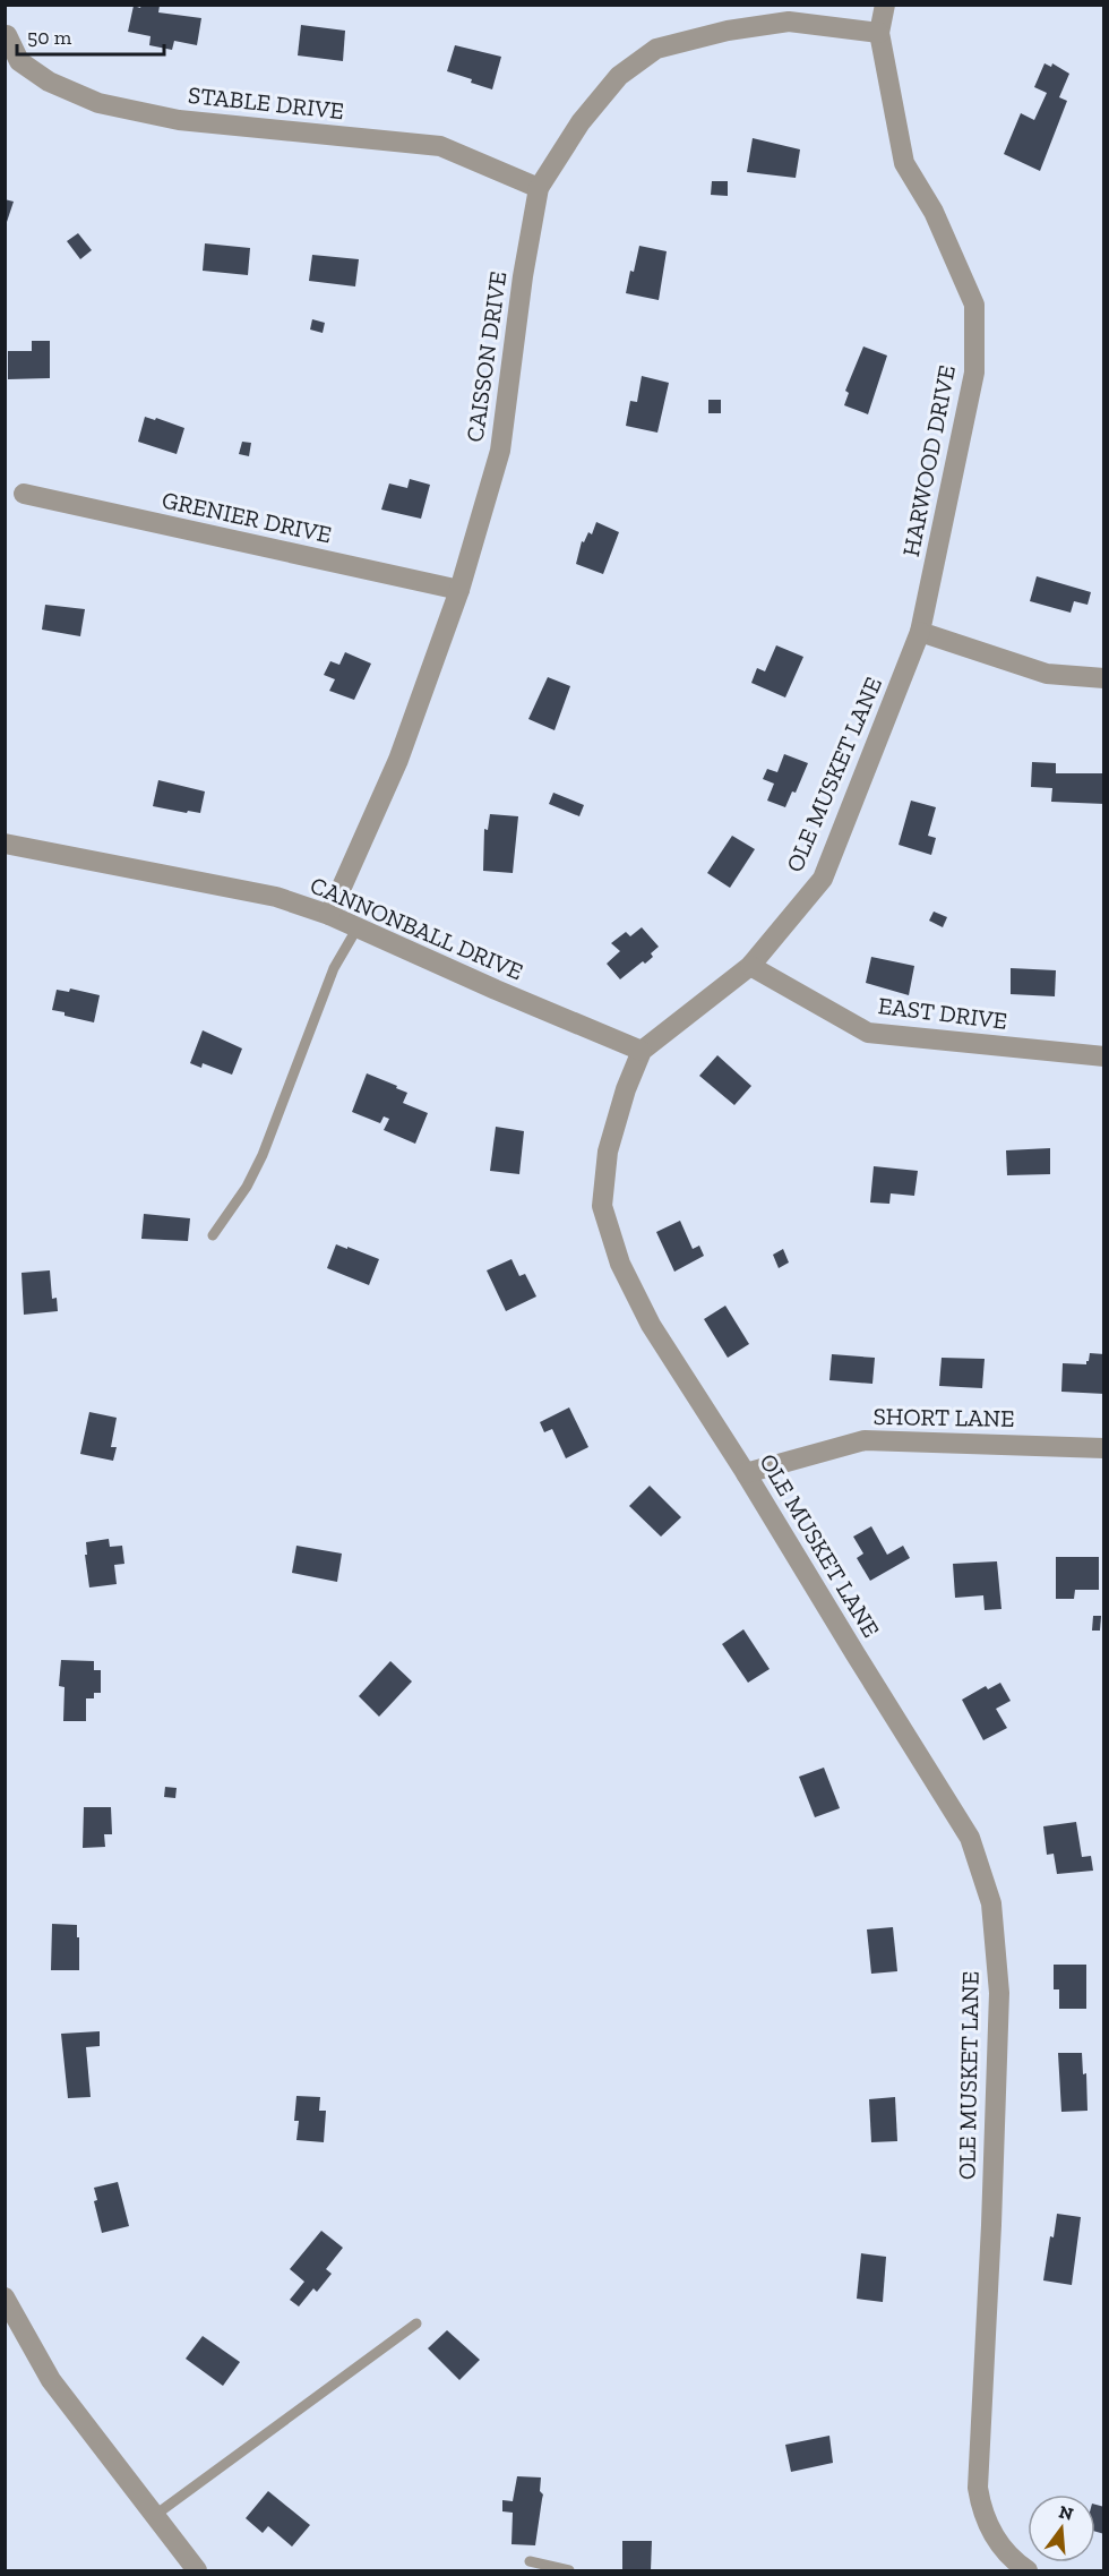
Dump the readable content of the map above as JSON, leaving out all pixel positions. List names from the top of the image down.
{
  "streets": {
    "street": [
      "STABLE DRIVE",
      "CAISSON DRIVE",
      "HARWOOD DRIVE",
      "GRENIER DRIVE",
      "OLE MUSKET LANE",
      "CANNONBALL DRIVE",
      "EAST DRIVE",
      "SHORT LANE"
    ]
  },
  "crossings": [
    ["STABLE DRIVE", "CAISSON DRIVE"],
    ["CAISSON DRIVE", "HARWOOD DRIVE"],
    ["CAISSON DRIVE", "GRENIER DRIVE"],
    ["CAISSON DRIVE", "CANNONBALL DRIVE"],
    ["HARWOOD DRIVE", "OLE MUSKET LANE"],
    ["OLE MUSKET LANE", "CANNONBALL DRIVE"],
    ["OLE MUSKET LANE", "EAST DRIVE"],
    ["OLE MUSKET LANE", "SHORT LANE"]
  ],
  "scale_bar": "50 m",
  "north": "top"
}
